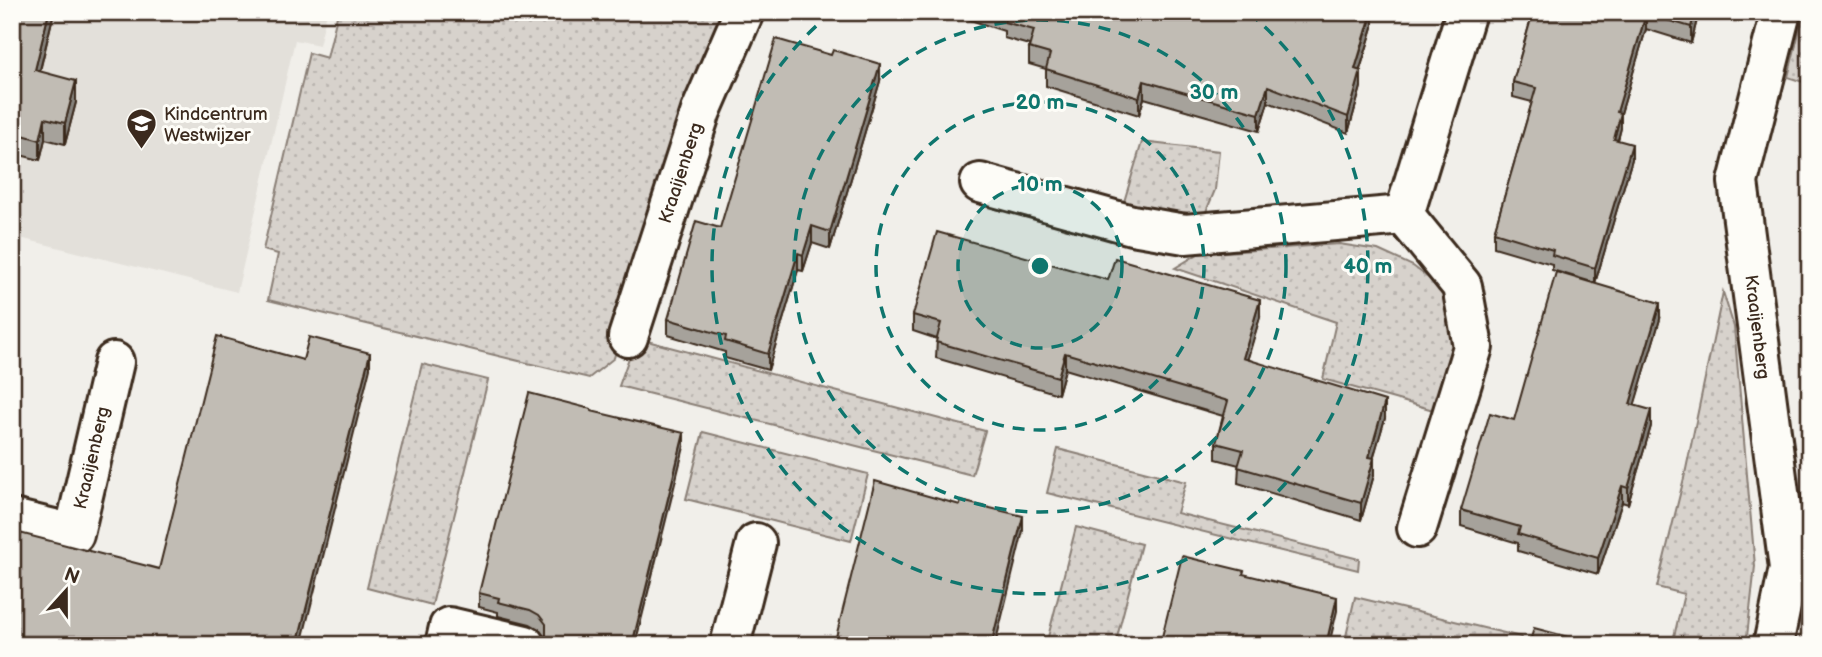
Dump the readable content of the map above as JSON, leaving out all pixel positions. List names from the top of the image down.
{
  "streets": {
    "street": ["Kraaijenberg"]
  },
  "places": {
    "school or university": ["Kindcentrum Westwijzer"]
  },
  "north": "top",
  "rings": [
    "30 m",
    "20 m",
    "10 m",
    "40 m"
  ]
}
